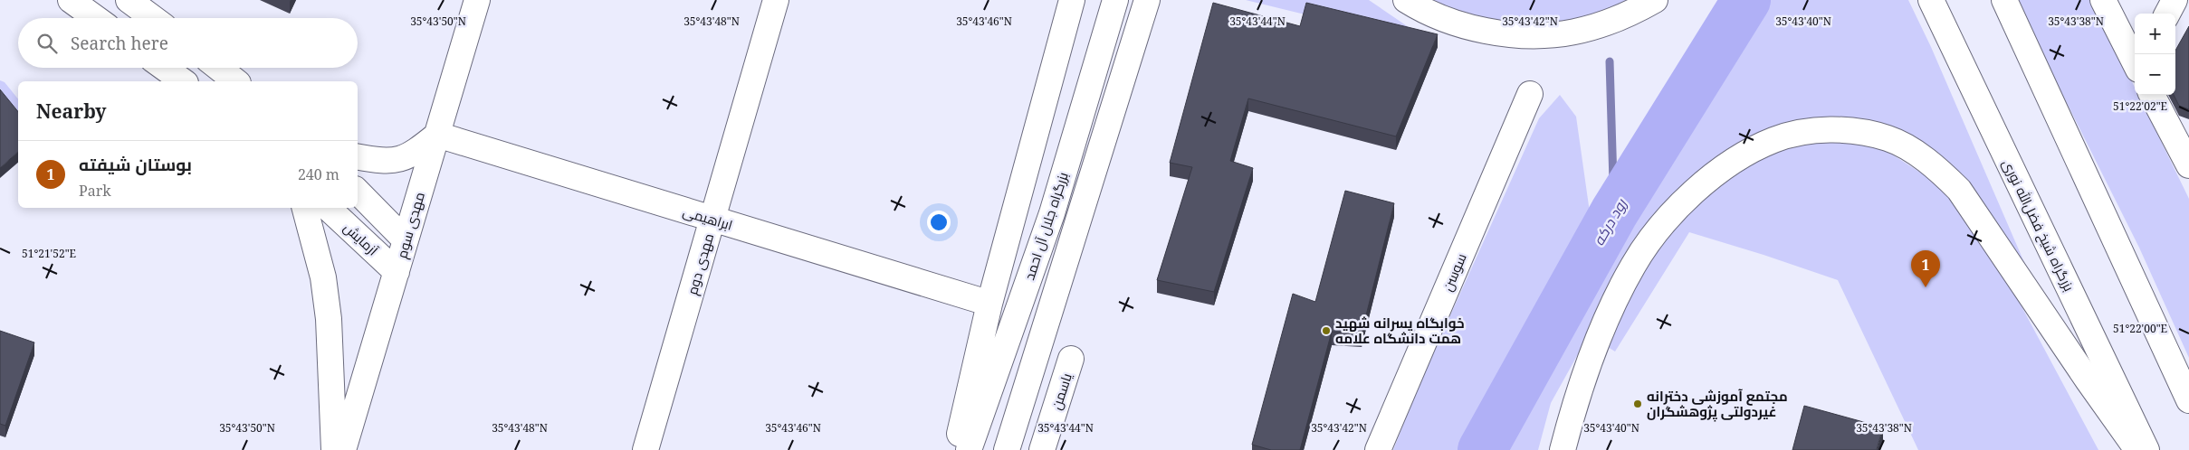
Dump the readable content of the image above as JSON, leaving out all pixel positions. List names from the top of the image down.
{
  "streets": {
    "main road": [
      "ابراهیمی",
      "مهدی سوم",
      "بزرگراه شیخ فضل‌الله نوری",
      "بزرگراه جلال آل احمد",
      "آزمایش",
      "مهدی دوم",
      "سوسن",
      "یاسمن"
    ]
  },
  "crossings": [
    ["ابراهیمی", "مهدی سوم"],
    ["ابراهیمی", "مهدی دوم"],
    ["مهدی سوم", "آزمایش"]
  ],
  "water": ["رود درکه"],
  "places": ["خوابگاه پسرانه شهید همت دانشگاه علامه", "مجتمع آموزشی دخترانه غیردولتی پژوهشگران"],
  "page": {
    "map_buttons": ["+", "−"],
    "search": "Search here",
    "heading": "Nearby",
    "list": [
      {
        "mark": "1",
        "name": "بوستان شیفته",
        "note": "Park",
        "value": "240 m"
      }
    ],
    "pins": "1"
  },
  "coordinates": [
    "35°43'50\"N",
    "35°43'48\"N",
    "35°43'46\"N",
    "35°43'42\"N",
    "35°43'40\"N",
    "35°43'38\"N",
    "35°43'44\"N",
    "51°22'02\"E",
    "51°21'52\"E",
    "51°22'00\"E"
  ]
}
